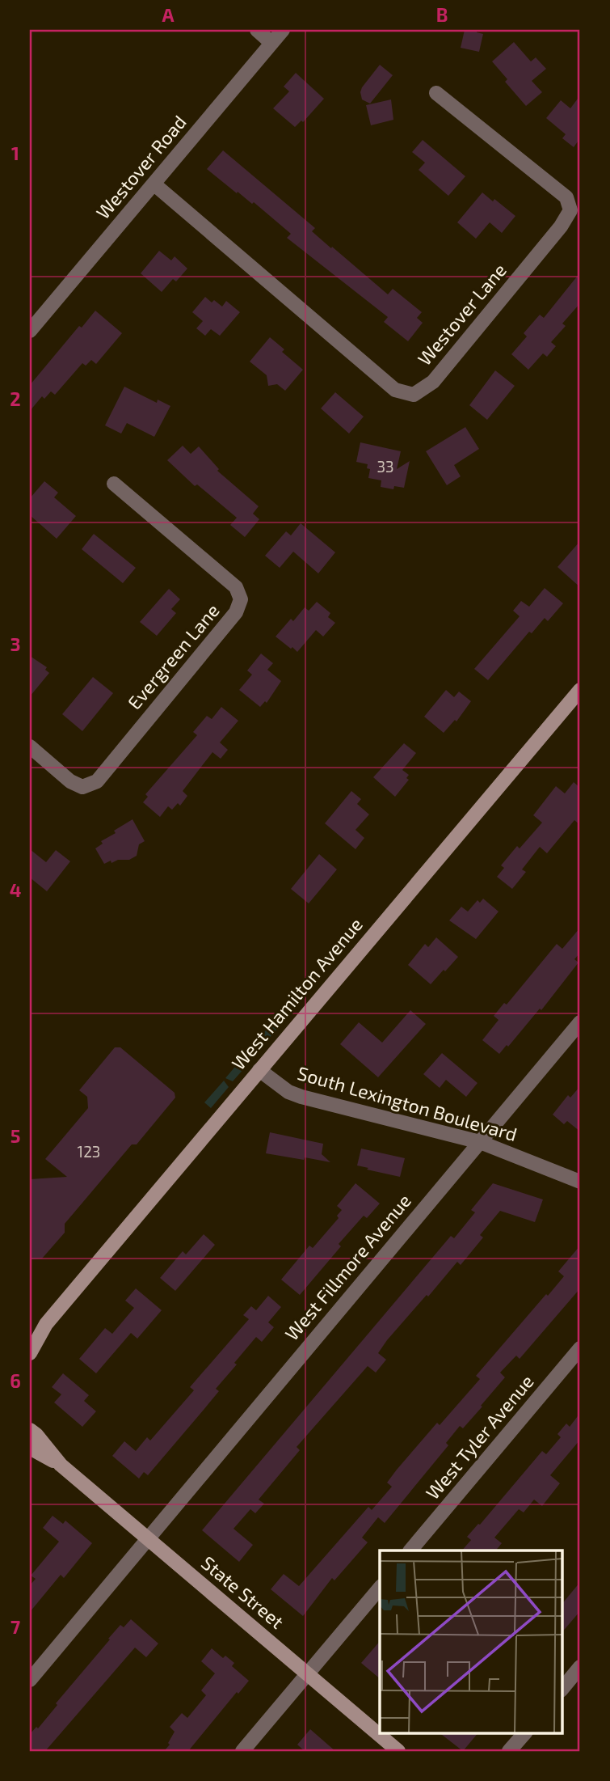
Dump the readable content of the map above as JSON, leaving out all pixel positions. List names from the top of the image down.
{
  "streets": {
    "street": [
      "Westover Road",
      "Westover Lane",
      "Evergreen Lane",
      "West Hamilton Avenue",
      "South Lexington Boulevard",
      "West Fillmore Avenue",
      "West Tyler Avenue",
      "State Street"
    ]
  },
  "crossings": [
    ["Westover Road", "Westover Lane"],
    ["West Hamilton Avenue", "South Lexington Boulevard"],
    ["South Lexington Boulevard", "West Fillmore Avenue"],
    ["West Fillmore Avenue", "State Street"]
  ],
  "house_numbers": ["33", "123"],
  "grid": {
    "columns": ["A", "B"],
    "rows": [
      "1",
      "2",
      "3",
      "4",
      "5",
      "6",
      "7"
    ]
  }
}
